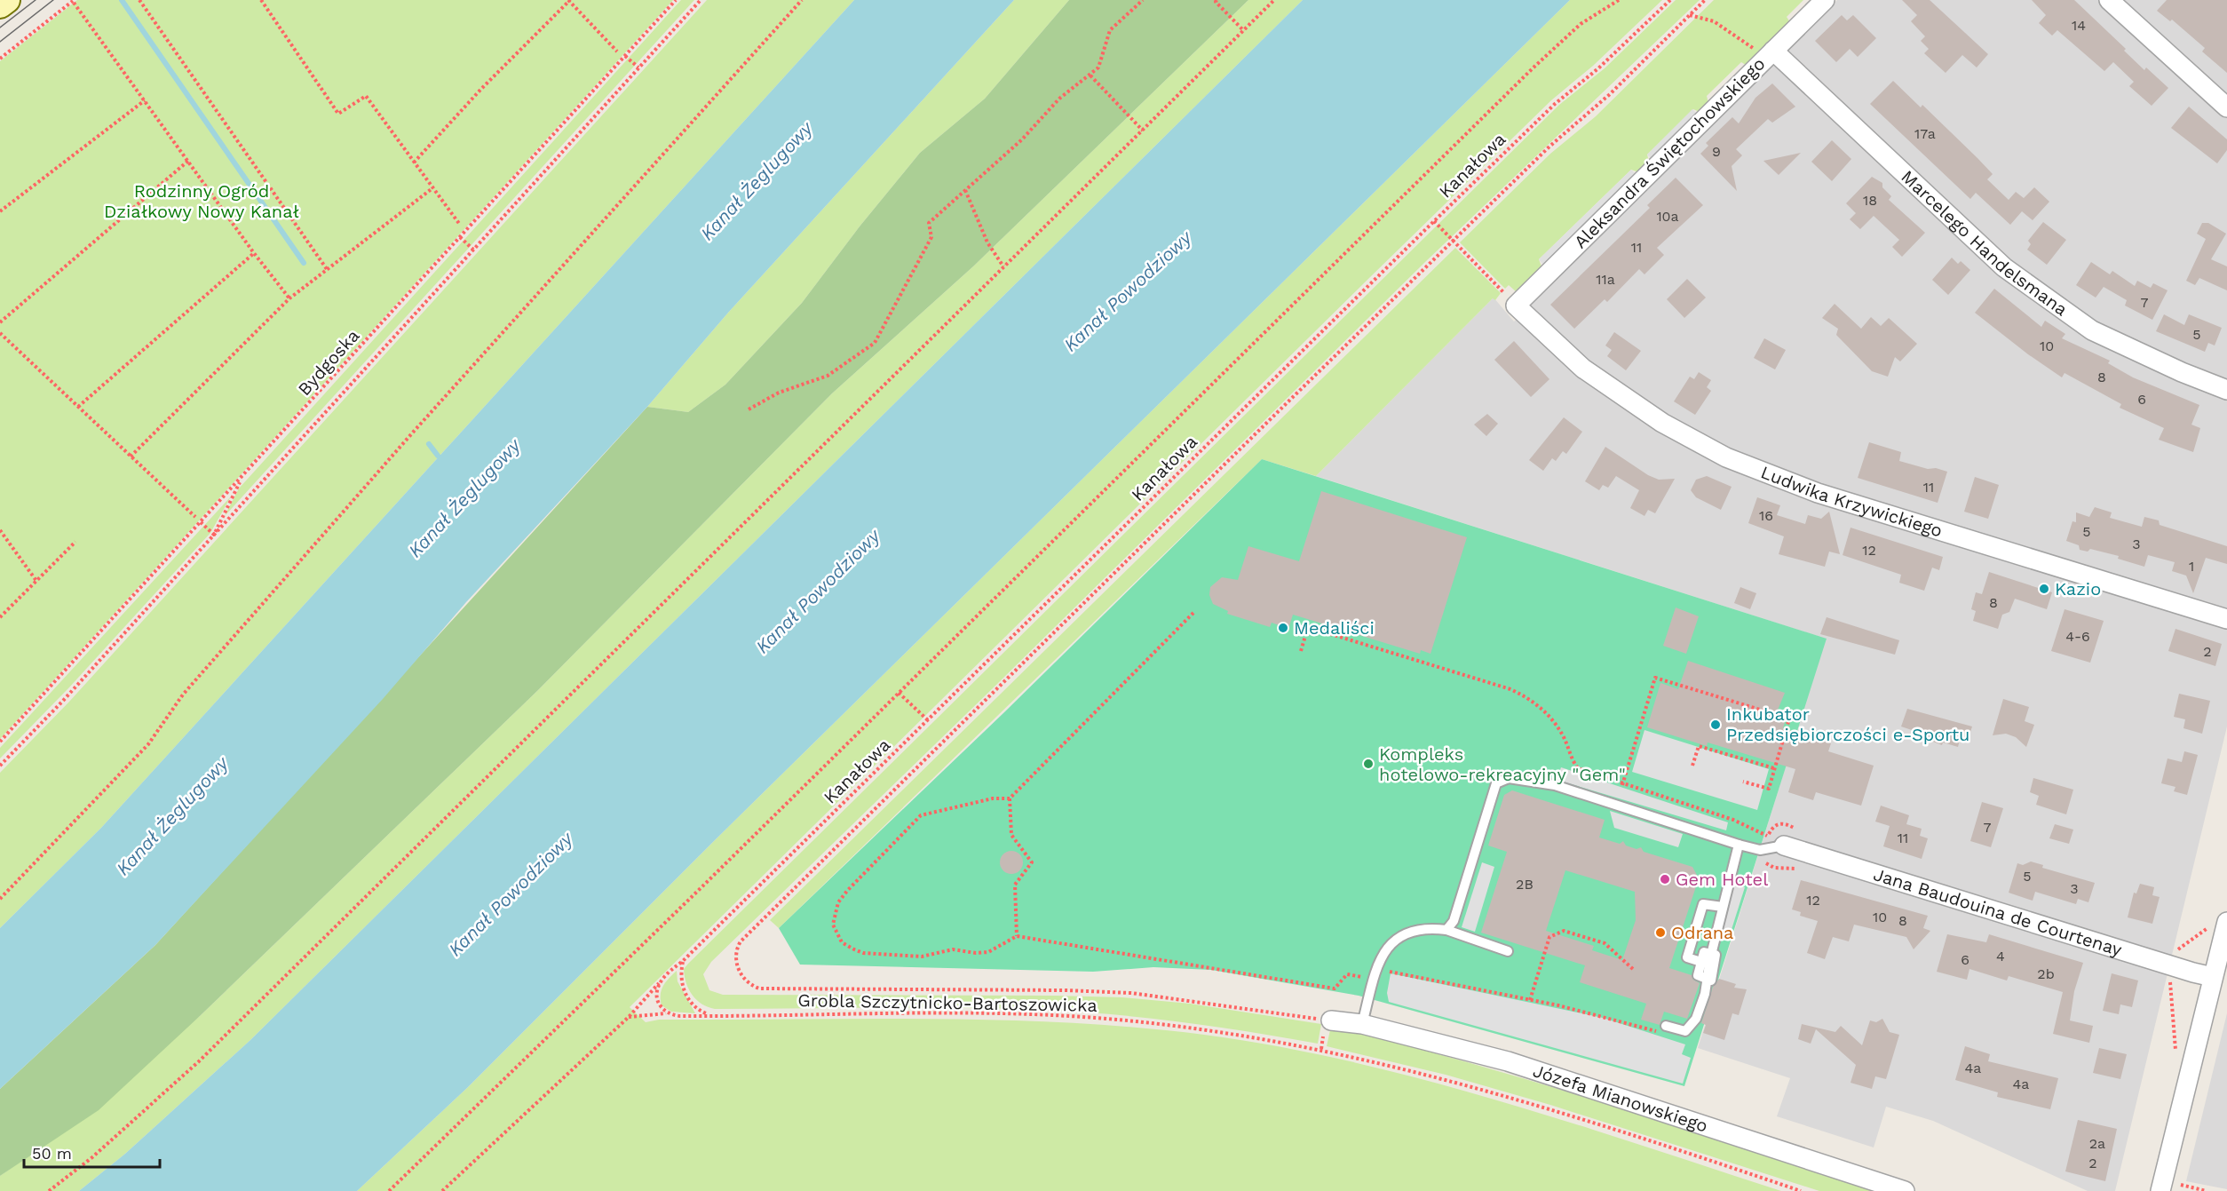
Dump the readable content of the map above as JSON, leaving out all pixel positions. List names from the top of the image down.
{
  "streets": {
    "street": [
      "Aleksandra Świętochowskiego",
      "Marcelego Handelsmana",
      "Ludwika Krzywickiego",
      "Jana Baudouina de Courtenay",
      "Józefa Mianowskiego"
    ],
    "path": ["Kanałowa", "Bydgoska", "Grobla Szczytnicko-Bartoszowicka"]
  },
  "crossings": [
    ["Aleksandra Świętochowskiego", "Marcelego Handelsmana"],
    ["Aleksandra Świętochowskiego", "Ludwika Krzywickiego"],
    ["Kanałowa", "Grobla Szczytnicko-Bartoszowicka"]
  ],
  "water": ["Kanał Żeglugowy", "Kanał Powodziowy"],
  "parks": ["Rodzinny Ogród Działkowy Nowy Kanał"],
  "places": [
    "Kazio",
    "Medaliści",
    "Inkubator Przedsiębiorczości e-Sportu",
    "Kompleks hotelowo-rekreacyjny \"Gem\"",
    "Gem Hotel",
    "Odrana"
  ],
  "house_numbers": [
    "14",
    "17a",
    "9",
    "18",
    "10a",
    "11",
    "11a",
    "7",
    "5",
    "10",
    "8",
    "6",
    "11",
    "16",
    "5",
    "3",
    "12",
    "1",
    "8",
    "4-6",
    "2",
    "7",
    "11",
    "5",
    "2B",
    "3",
    "12",
    "10",
    "8",
    "4",
    "6",
    "2b",
    "4a",
    "4a",
    "2a",
    "2"
  ],
  "scale_bar": "50 m"
}
